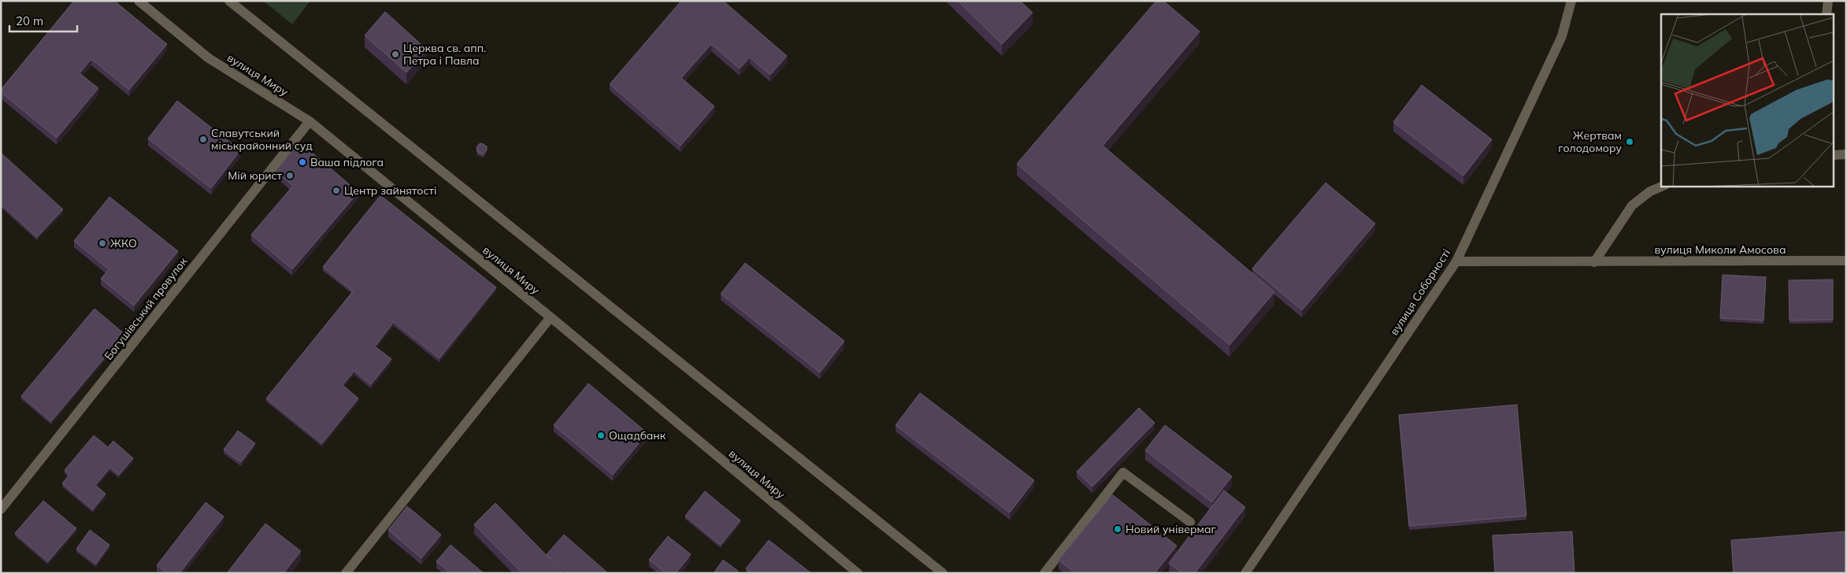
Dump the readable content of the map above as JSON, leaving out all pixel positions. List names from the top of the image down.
{
  "streets": {
    "street": [
      "вулиця Миру",
      "вулиця Миколи Амосова",
      "вулиця Соборності",
      "Богушівський провулок"
    ]
  },
  "crossings": [
    ["вулиця Миру", "Богушівський провулок"],
    ["вулиця Миколи Амосова", "вулиця Соборності"]
  ],
  "places": [
    "Церква св. апп. Петра і Павла",
    "Славутський міськрайонний суд",
    "Жертвам голодомору",
    "Ваша підлога",
    "Мій юрист",
    "Центр зайнятості",
    "ЖКО",
    "Ощадбанк",
    "Новий універмаг"
  ],
  "scale_bar": "20 m"
}
